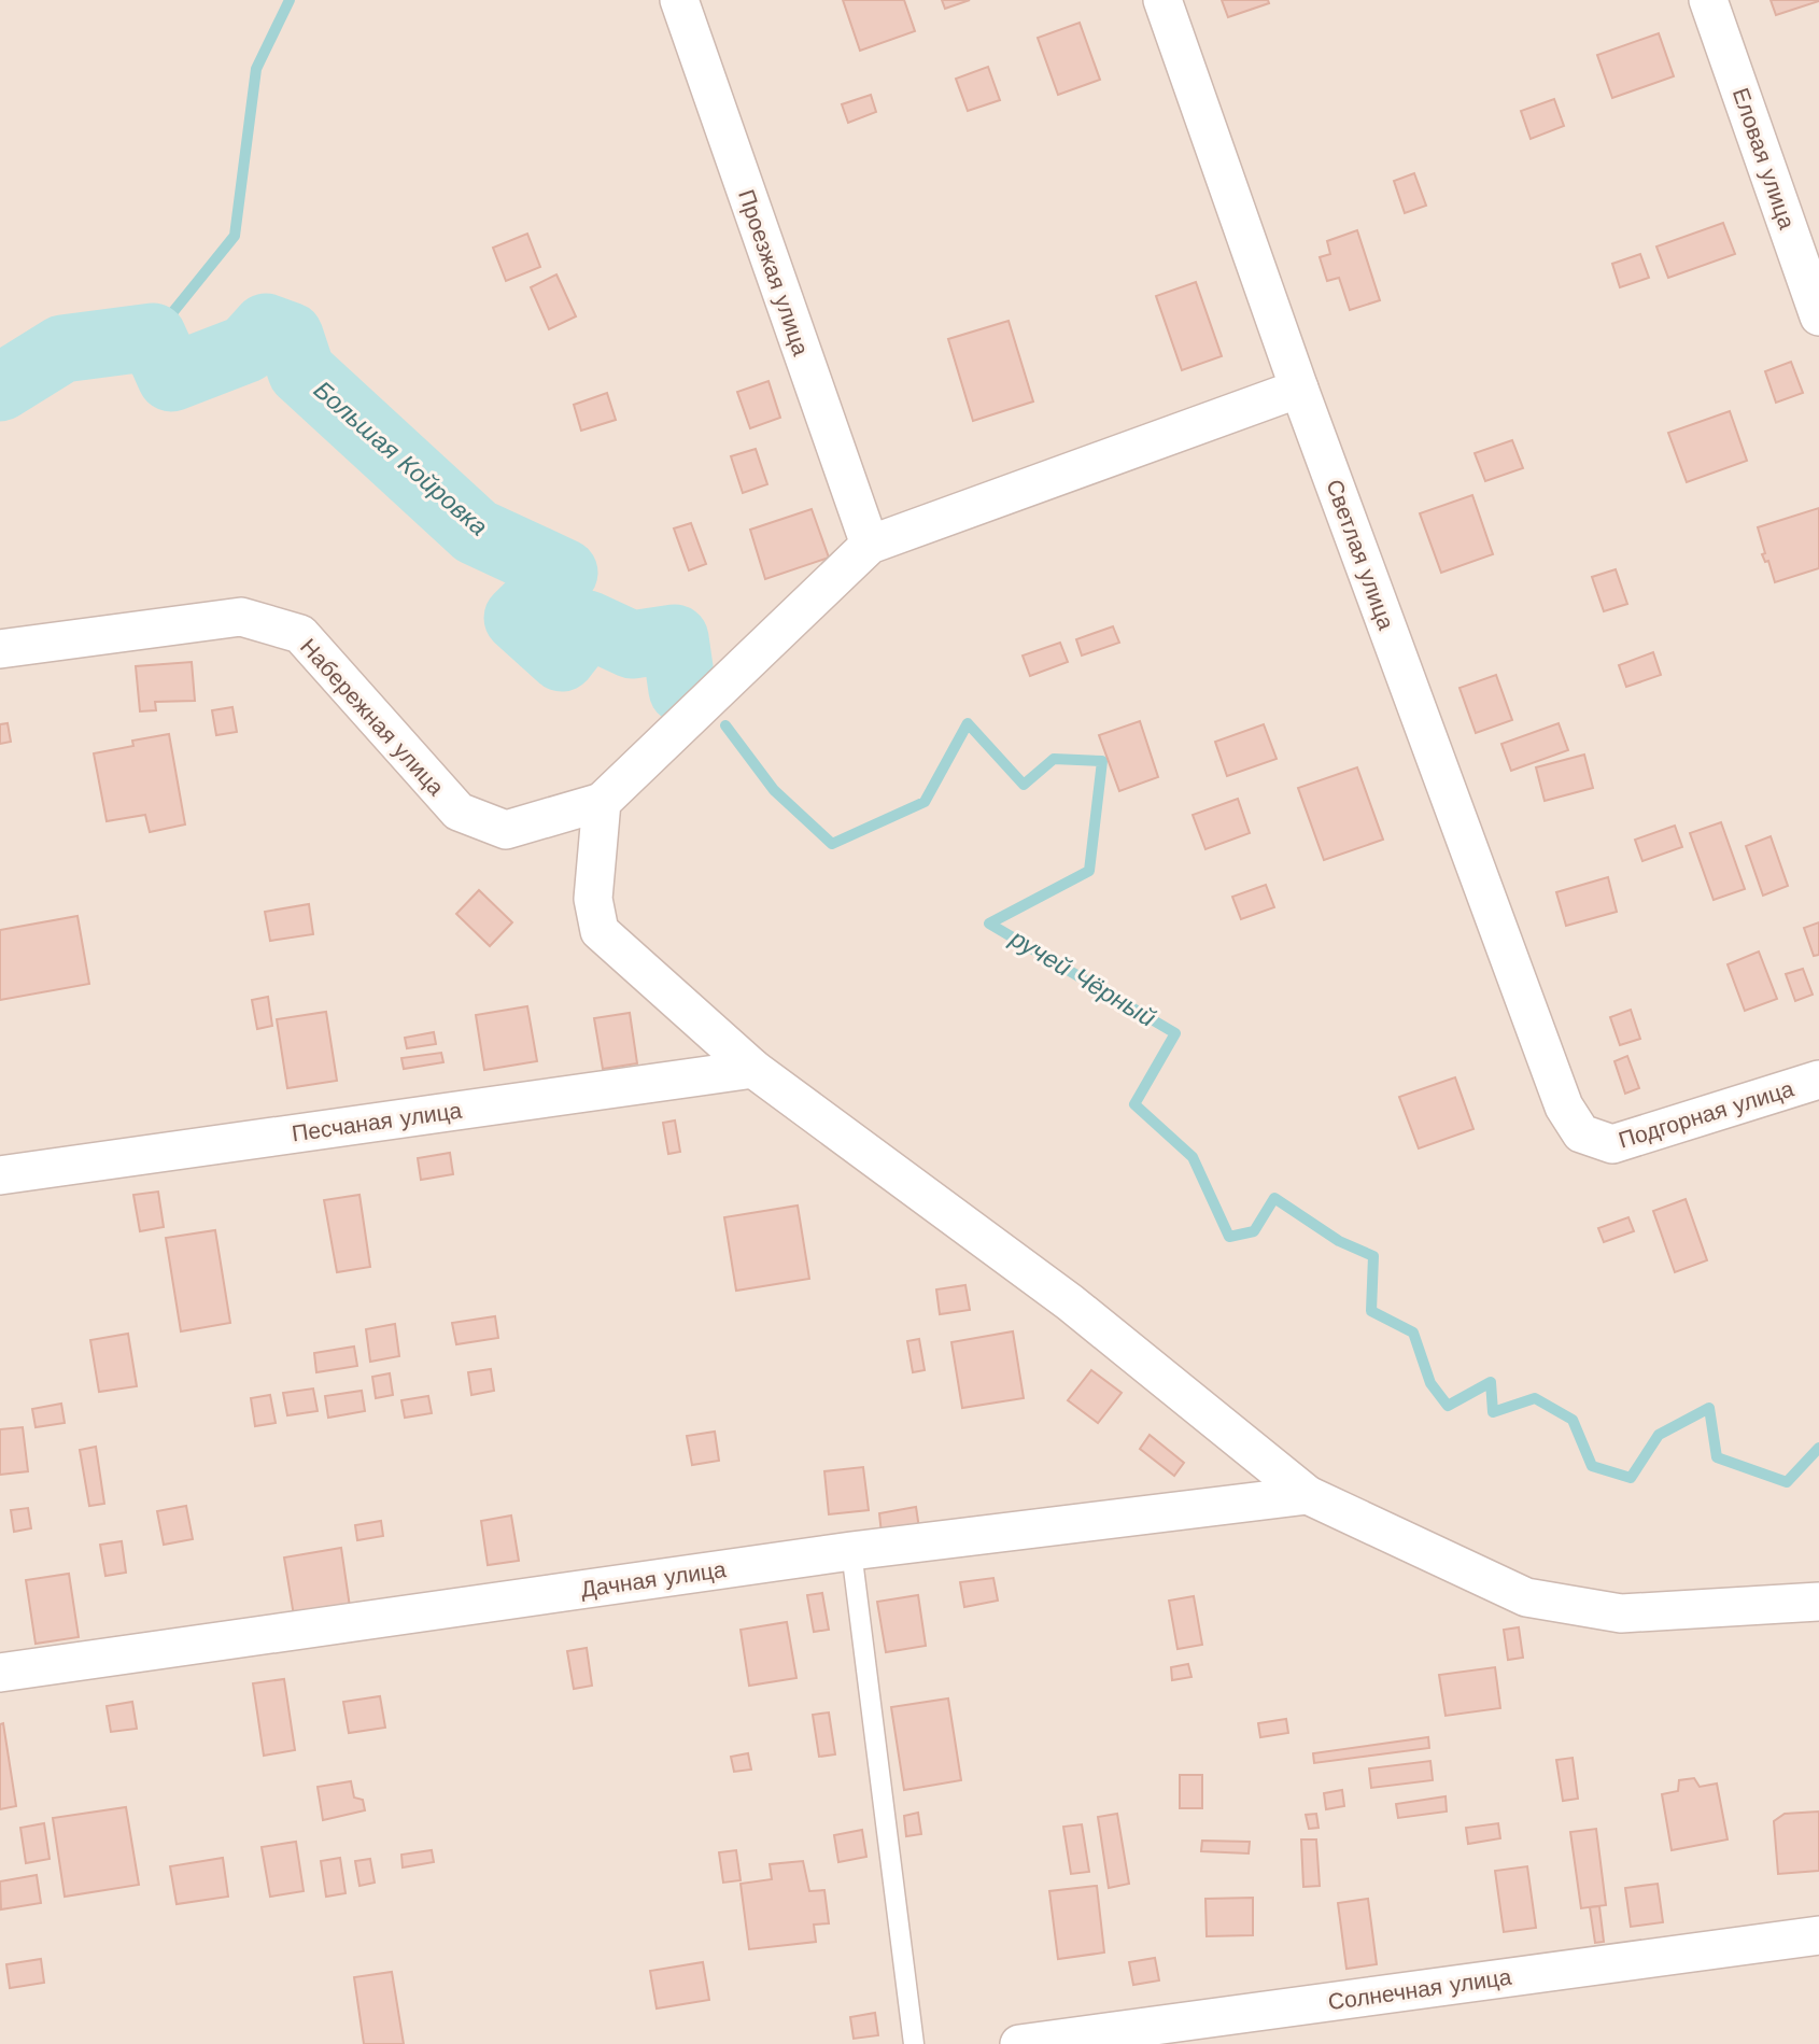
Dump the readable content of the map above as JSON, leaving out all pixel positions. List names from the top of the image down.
{
  "streets": {
    "street": [
      "Еловая улица",
      "Проезжая улица",
      "Светлая улица",
      "Набережная улица",
      "Подгорная улица",
      "Песчаная улица",
      "Дачная улица",
      "Солнечная улица"
    ]
  },
  "crossings": [
    ["Светлая улица", "Подгорная улица"]
  ],
  "water": ["Большая Койровка", "ручей Чёрный"]
}
